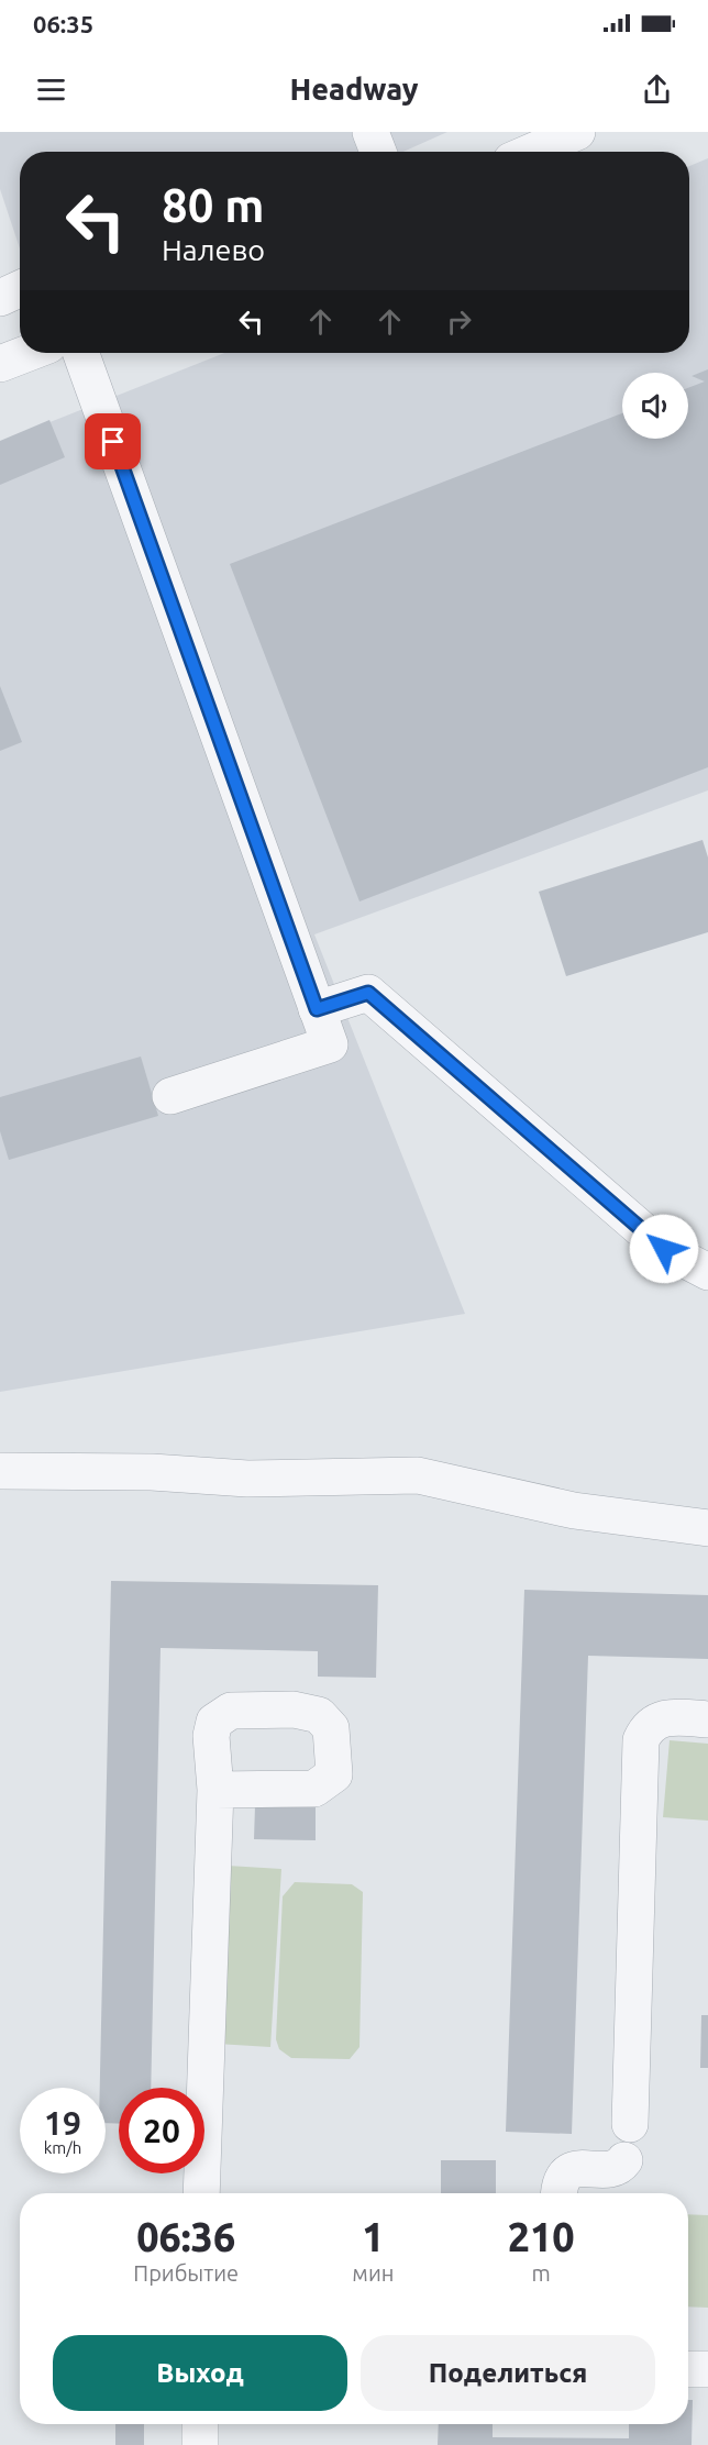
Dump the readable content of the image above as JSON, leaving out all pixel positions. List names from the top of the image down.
{
  "page": {
    "status": "06:35",
    "header": "Headway",
    "turn": ["80 m", "Налево"],
    "speed": "19 km/h",
    "limit": "20",
    "eta": [
      "06:36",
      "Прибытие",
      "1",
      "мин",
      "210",
      "m"
    ],
    "buttons": ["Выход", "Поделиться"]
  }
}
